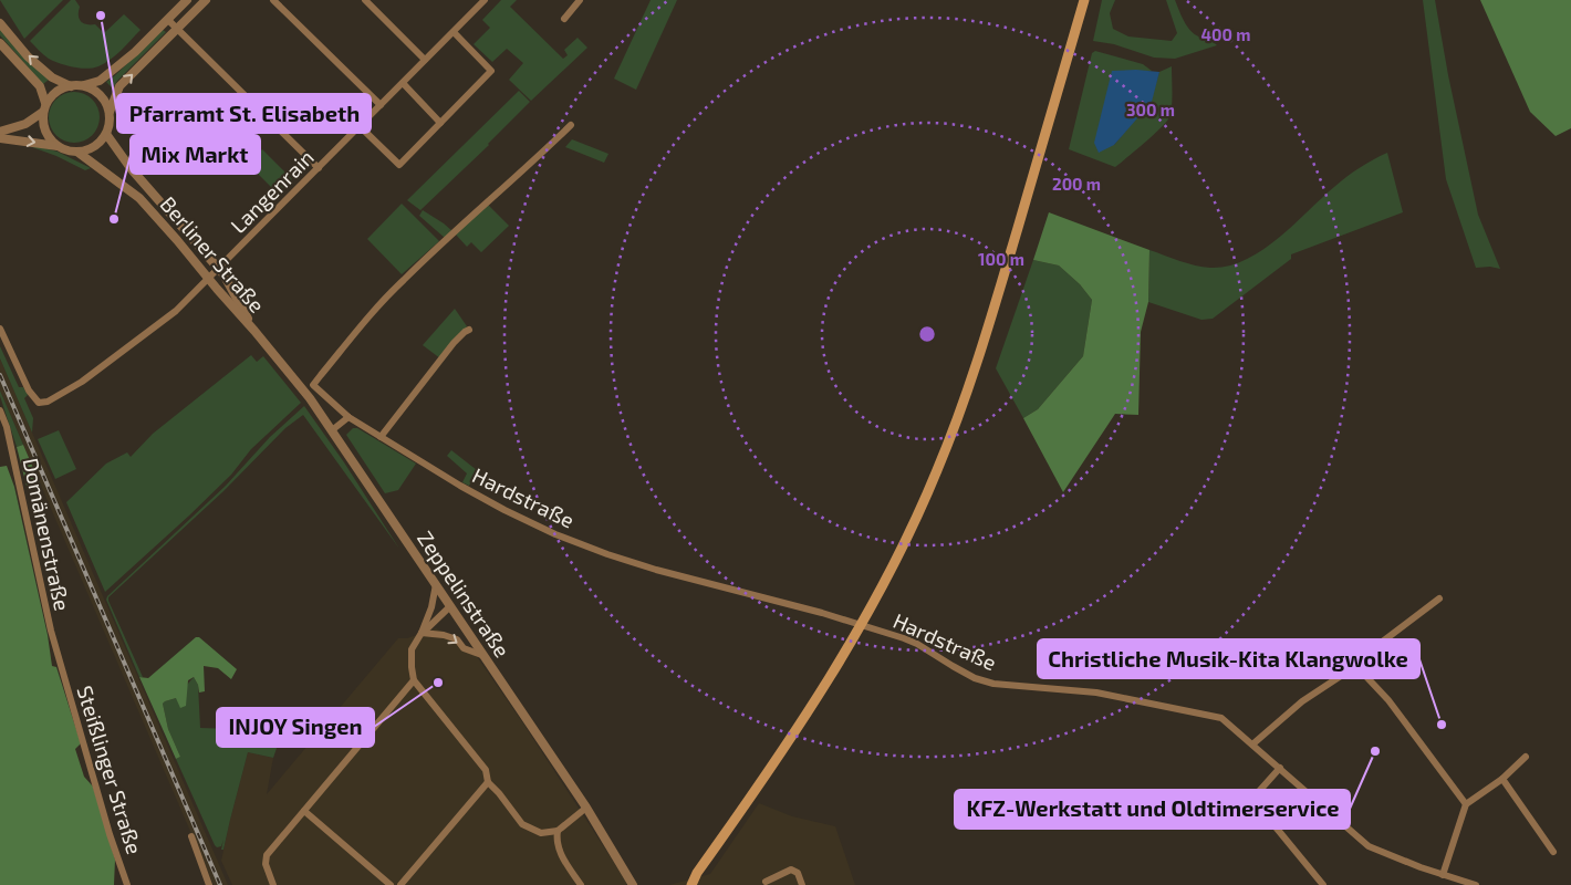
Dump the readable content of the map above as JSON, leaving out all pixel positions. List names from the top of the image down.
{
  "streets": {
    "street": [
      "Langenrain",
      "Berliner Straße",
      "Hardstraße",
      "Domänenstraße",
      "Zeppelinstraße",
      "Steißlinger Straße"
    ]
  },
  "crossings": [
    ["Langenrain", "Berliner Straße"],
    ["Berliner Straße", "Zeppelinstraße"],
    ["Domänenstraße", "Steißlinger Straße"]
  ],
  "places": [
    "Pfarramt St. Elisabeth",
    "Mix Markt",
    "INJOY Singen",
    "Christliche Musik-Kita Klangwolke",
    "KFZ-Werkstatt und Oldtimerservice"
  ],
  "rings": [
    "400 m",
    "300 m",
    "200 m",
    "100 m"
  ]
}
